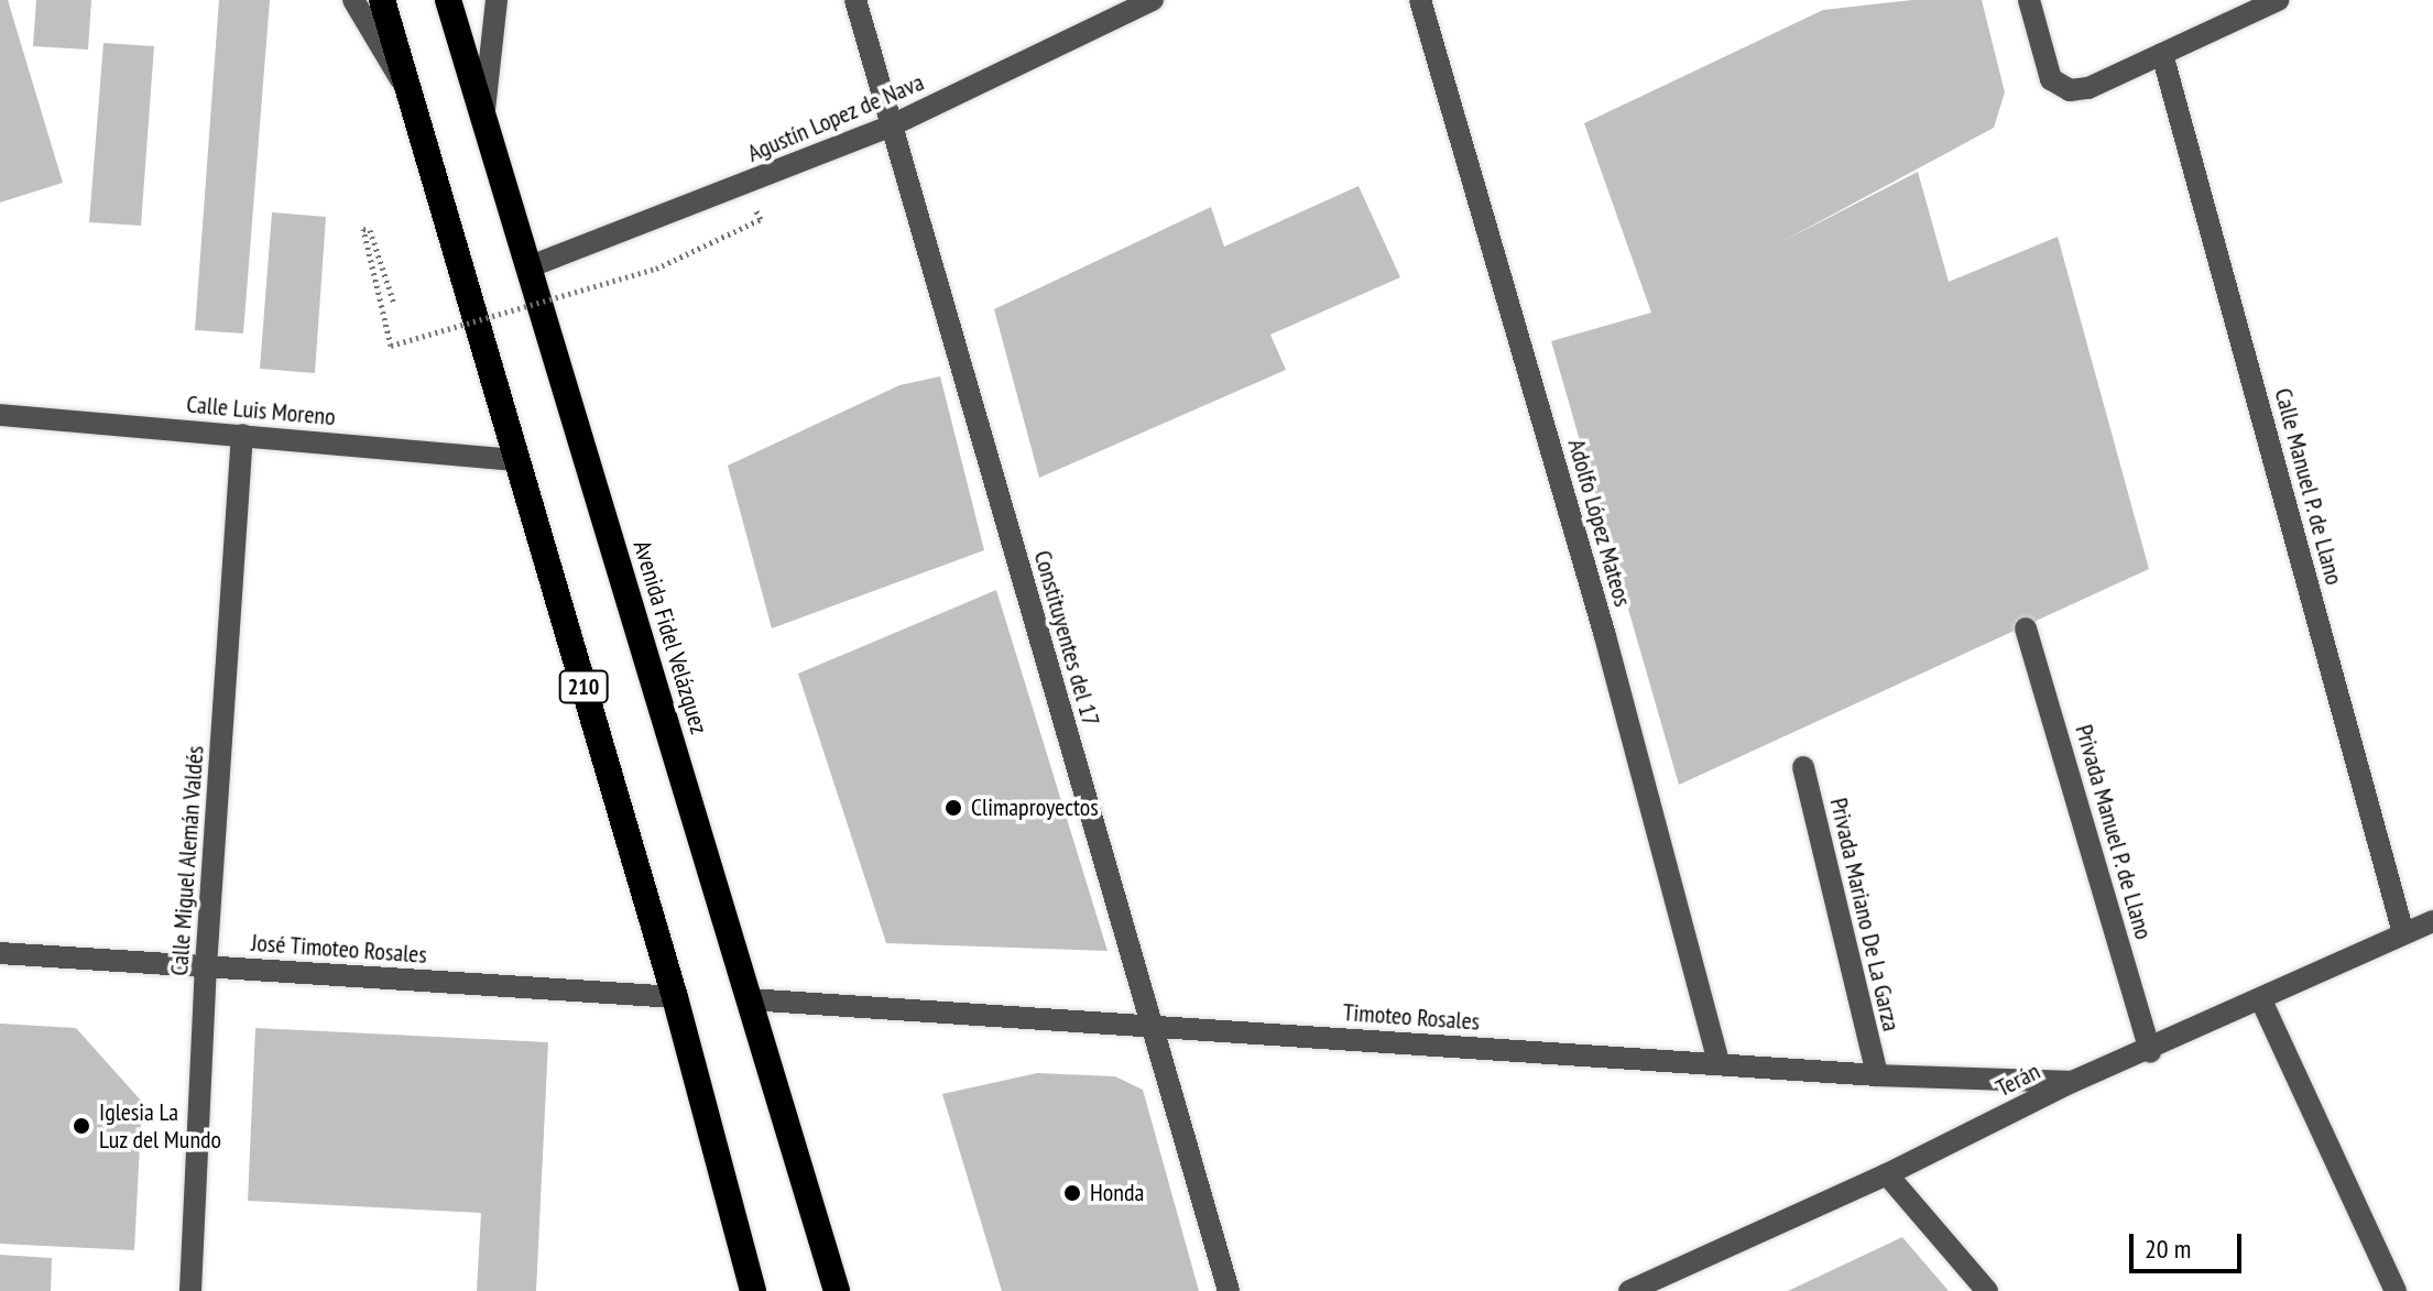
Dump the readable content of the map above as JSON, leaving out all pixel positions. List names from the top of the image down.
{
  "streets": {
    "highway": ["Avenida Fidel Velázquez", "210"],
    "street": [
      "Agustín Lopez de Nava",
      "Calle Luis Moreno",
      "Calle Manuel P. de Llano",
      "Adolfo López Mateos",
      "Constituyentes del 17",
      "Privada Manuel P. de Llano",
      "Calle Miguel Alemán Valdés",
      "Privada Mariano De La Garza",
      "José Timoteo Rosales",
      "Timoteo Rosales",
      "Terán"
    ]
  },
  "crossings": [
    ["Agustín Lopez de Nava", "Avenida Fidel Velázquez"],
    ["Agustín Lopez de Nava", "Constituyentes del 17"],
    ["Calle Luis Moreno", "210"],
    ["Calle Luis Moreno", "Calle Miguel Alemán Valdés"],
    ["Calle Manuel P. de Llano", "Terán"],
    ["Adolfo López Mateos", "Timoteo Rosales"],
    ["Avenida Fidel Velázquez", "Timoteo Rosales"],
    ["Constituyentes del 17", "Timoteo Rosales"],
    ["210", "José Timoteo Rosales"],
    ["Privada Manuel P. de Llano", "Terán"],
    ["Calle Miguel Alemán Valdés", "José Timoteo Rosales"],
    ["Privada Mariano De La Garza", "Timoteo Rosales"],
    ["Timoteo Rosales", "Terán"]
  ],
  "places": ["Climaproyectos", "Iglesia La Luz del Mundo", "Honda"],
  "scale_bar": "20 m"
}
